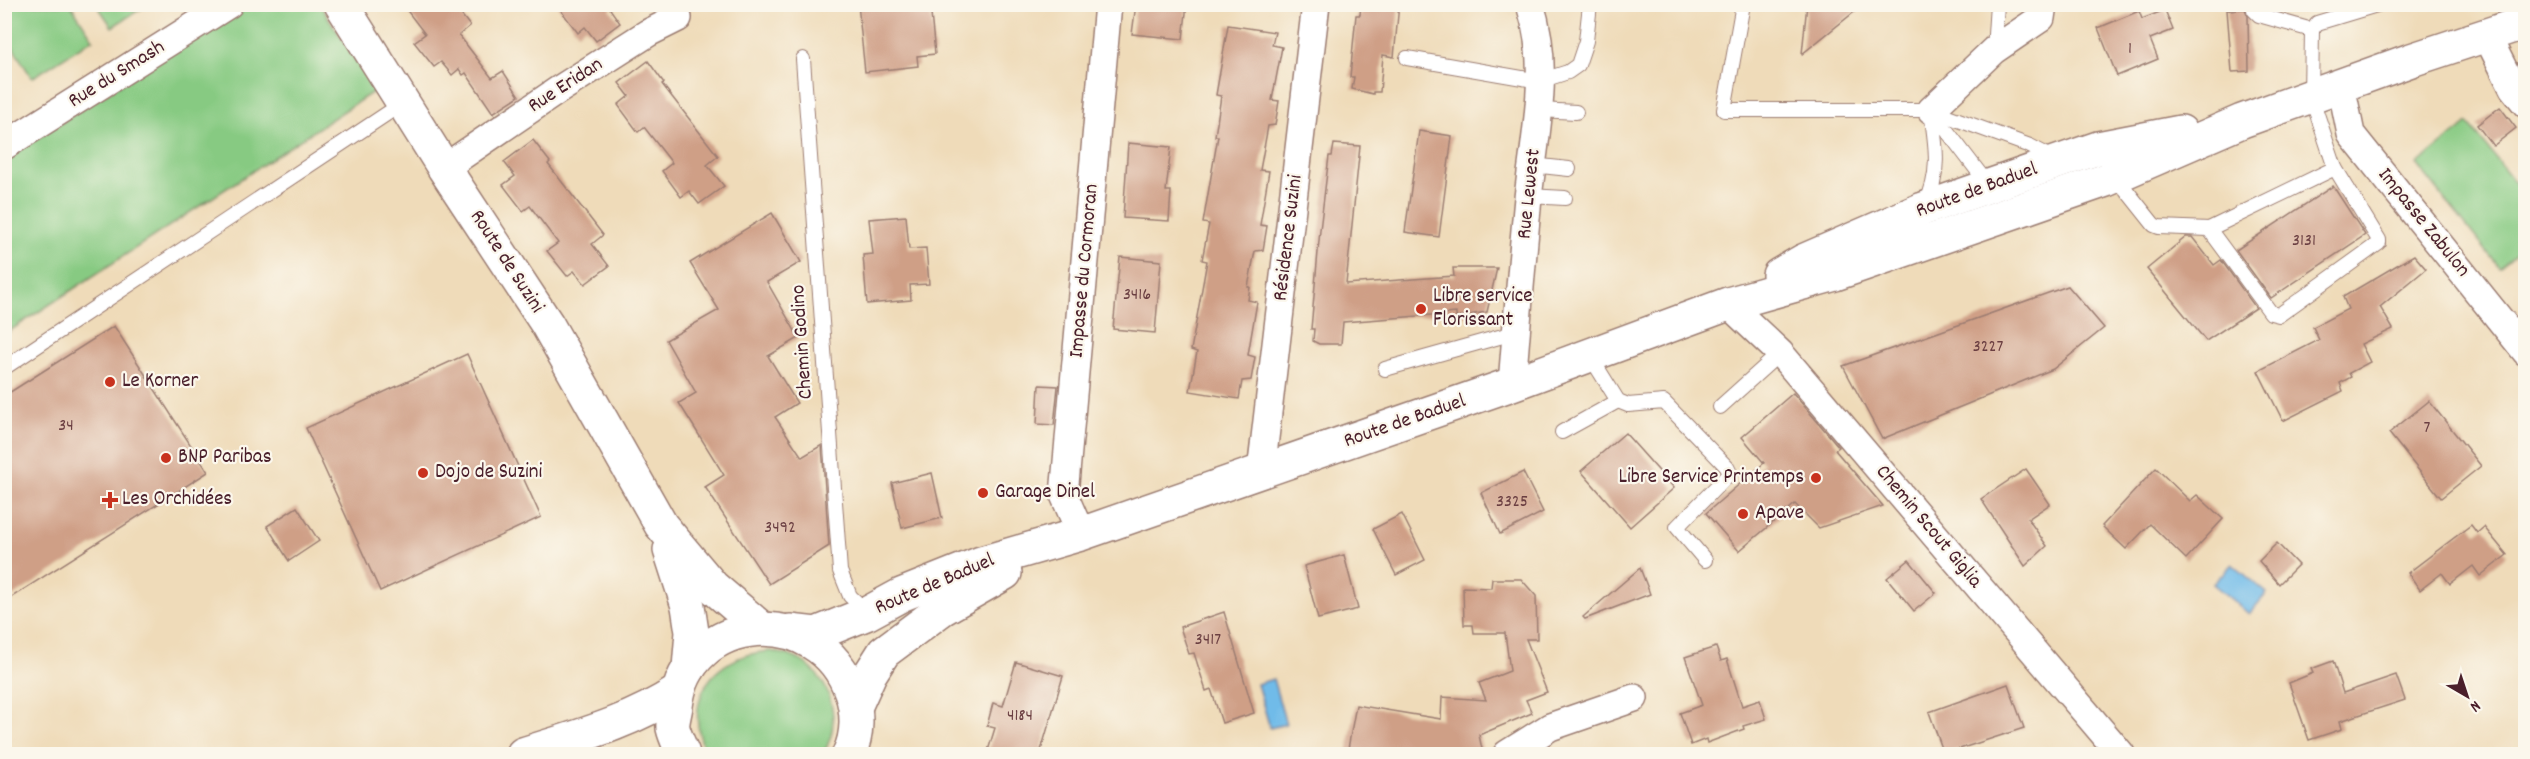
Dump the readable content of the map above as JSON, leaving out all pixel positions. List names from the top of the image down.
{
  "streets": {
    "main road": ["Route de Baduel", "Route de Suzini"],
    "street": [
      "Rue du Smash",
      "Rue Eridan",
      "Rue Lewest",
      "Impasse Zabulon",
      "Résidence Suzini",
      "Impasse du Cormoran",
      "Chemin Scout Giglia"
    ],
    "lane": ["Chemin Godino"]
  },
  "crossings": [
    ["Rue Eridan", "Route de Suzini"],
    ["Route de Baduel", "Rue Lewest"],
    ["Route de Baduel", "Impasse Zabulon"],
    ["Route de Baduel", "Résidence Suzini"],
    ["Route de Baduel", "Route de Suzini"],
    ["Route de Baduel", "Impasse du Cormoran"],
    ["Route de Baduel", "Chemin Godino"],
    ["Route de Baduel", "Chemin Scout Giglia"]
  ],
  "places": {
    "other": [
      "Libre service Florissant",
      "Le Korner",
      "BNP Paribas",
      "Dojo de Suzini",
      "Libre Service Printemps",
      "Garage Dinel",
      "Apave"
    ],
    "health": ["Les Orchidées"]
  },
  "house_numbers": [
    "1",
    "3131",
    "3416",
    "3227",
    "34",
    "7",
    "3325",
    "3492",
    "3417",
    "4184"
  ],
  "north": "bottom right"
}
